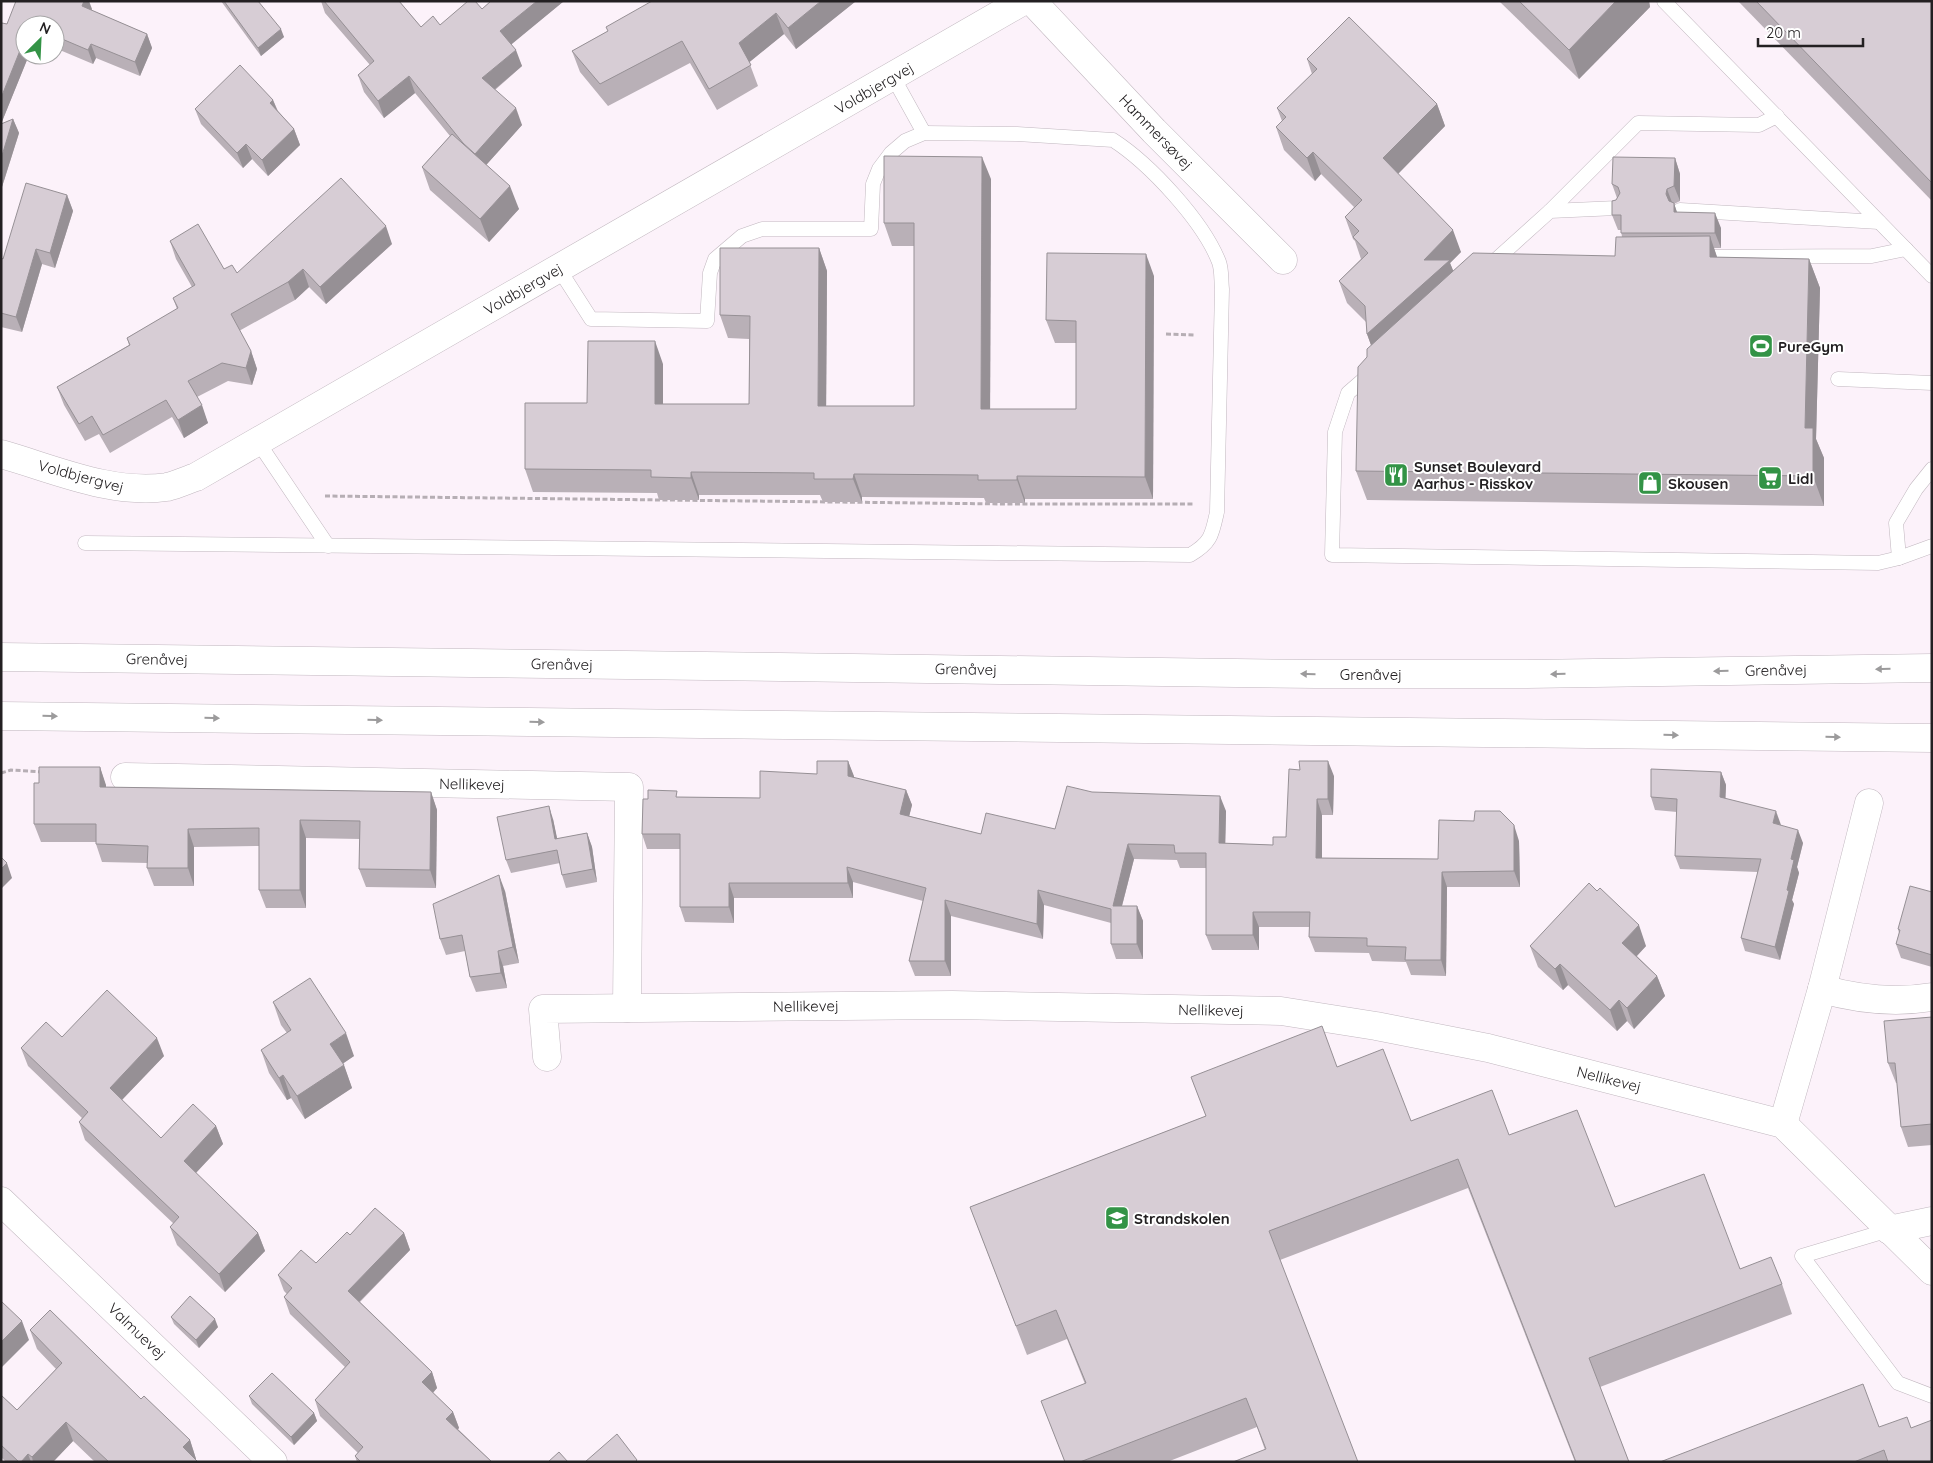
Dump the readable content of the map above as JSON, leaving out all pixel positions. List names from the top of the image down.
{
  "streets": {
    "street": [
      "Voldbjergvej",
      "Hammersøvej",
      "Grenåvej",
      "Nellikevej",
      "Valmuevej"
    ]
  },
  "places": {
    "sports": ["PureGym"],
    "restaurant": ["Sunset Boulevard Aarhus - Risskov"],
    "supermarket": ["Lidl"],
    "shop": ["Skousen"],
    "school or university": ["Strandskolen"]
  },
  "scale_bar": "20 m",
  "north": "top right"
}
